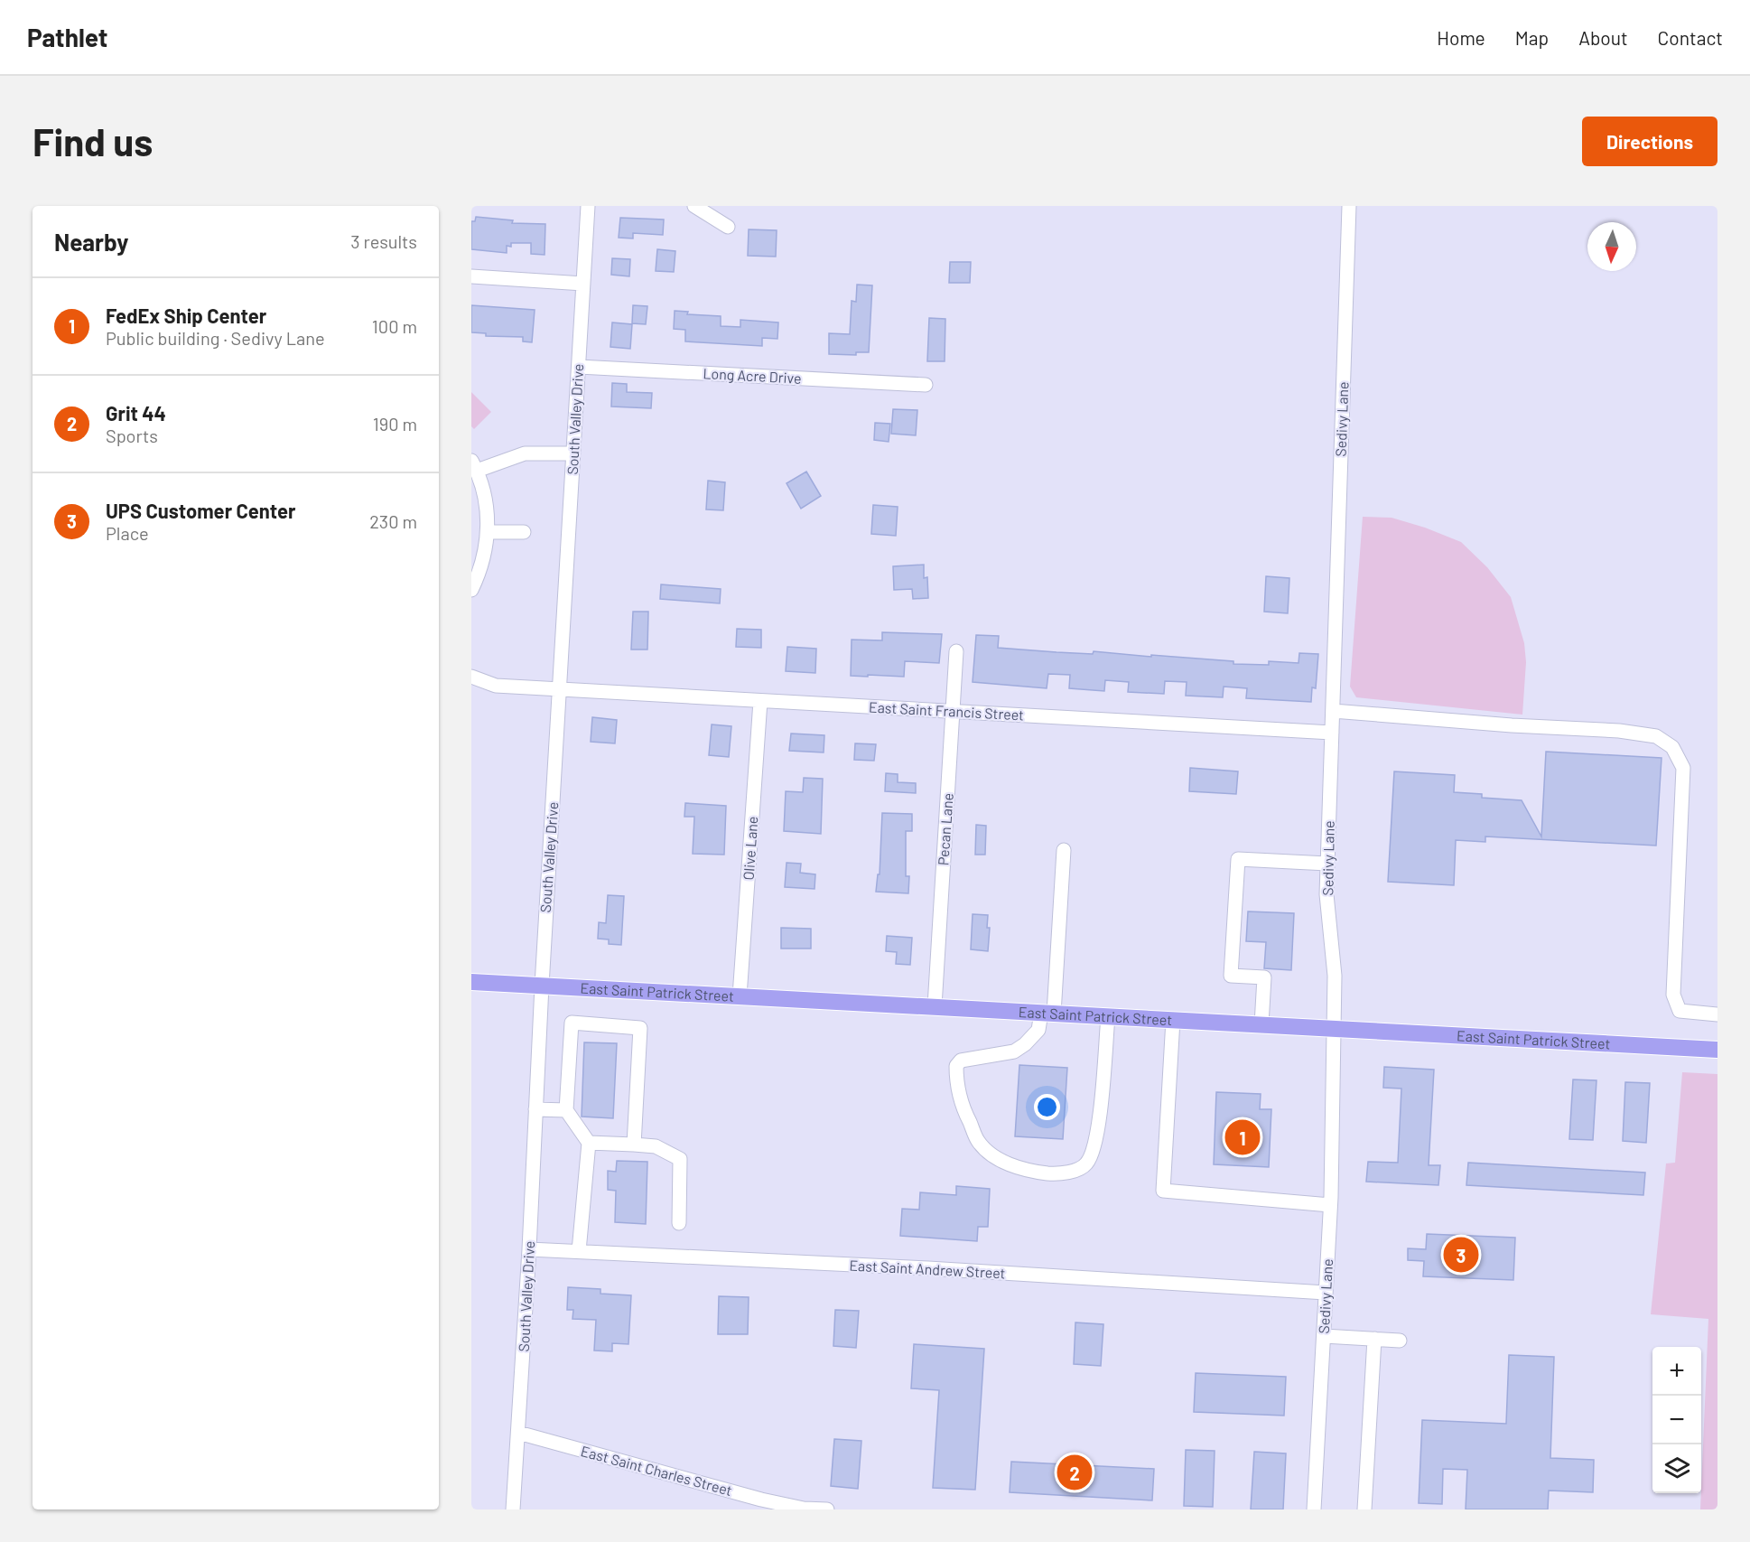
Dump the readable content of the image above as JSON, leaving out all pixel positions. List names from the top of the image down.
{
  "streets": {
    "main road": ["East Saint Patrick Street"],
    "street": [
      "Long Acre Drive",
      "South Valley Drive",
      "Sedivy Lane",
      "East Saint Francis Street",
      "Pecan Lane",
      "Olive Lane",
      "East Saint Andrew Street",
      "East Saint Charles Street"
    ]
  },
  "crossings": [
    ["Long Acre Drive", "South Valley Drive"],
    ["South Valley Drive", "East Saint Francis Street"],
    ["South Valley Drive", "East Saint Patrick Street"],
    ["South Valley Drive", "East Saint Andrew Street"],
    ["South Valley Drive", "East Saint Charles Street"],
    ["Sedivy Lane", "East Saint Francis Street"],
    ["Sedivy Lane", "East Saint Patrick Street"],
    ["Sedivy Lane", "East Saint Andrew Street"],
    ["East Saint Francis Street", "Pecan Lane"],
    ["East Saint Francis Street", "Olive Lane"],
    ["Pecan Lane", "East Saint Patrick Street"],
    ["Olive Lane", "East Saint Patrick Street"]
  ],
  "north": "bottom",
  "page": {
    "header": "Pathlet",
    "nav": [
      "Home",
      "Map",
      "About",
      "Contact"
    ],
    "buttons": "Directions",
    "title": "Find us",
    "heading": ["Nearby", "3 results"],
    "list": [
      {
        "mark": "1",
        "name": "FedEx Ship Center",
        "note": "Public building · Sedivy Lane",
        "value": "100 m"
      },
      {
        "mark": "2",
        "name": "Grit 44",
        "note": "Sports",
        "value": "190 m"
      },
      {
        "mark": "3",
        "name": "UPS Customer Center",
        "note": "Place",
        "value": "230 m"
      }
    ],
    "pins": ["1", "3", "2"],
    "map_buttons": ["+", "−"]
  }
}
